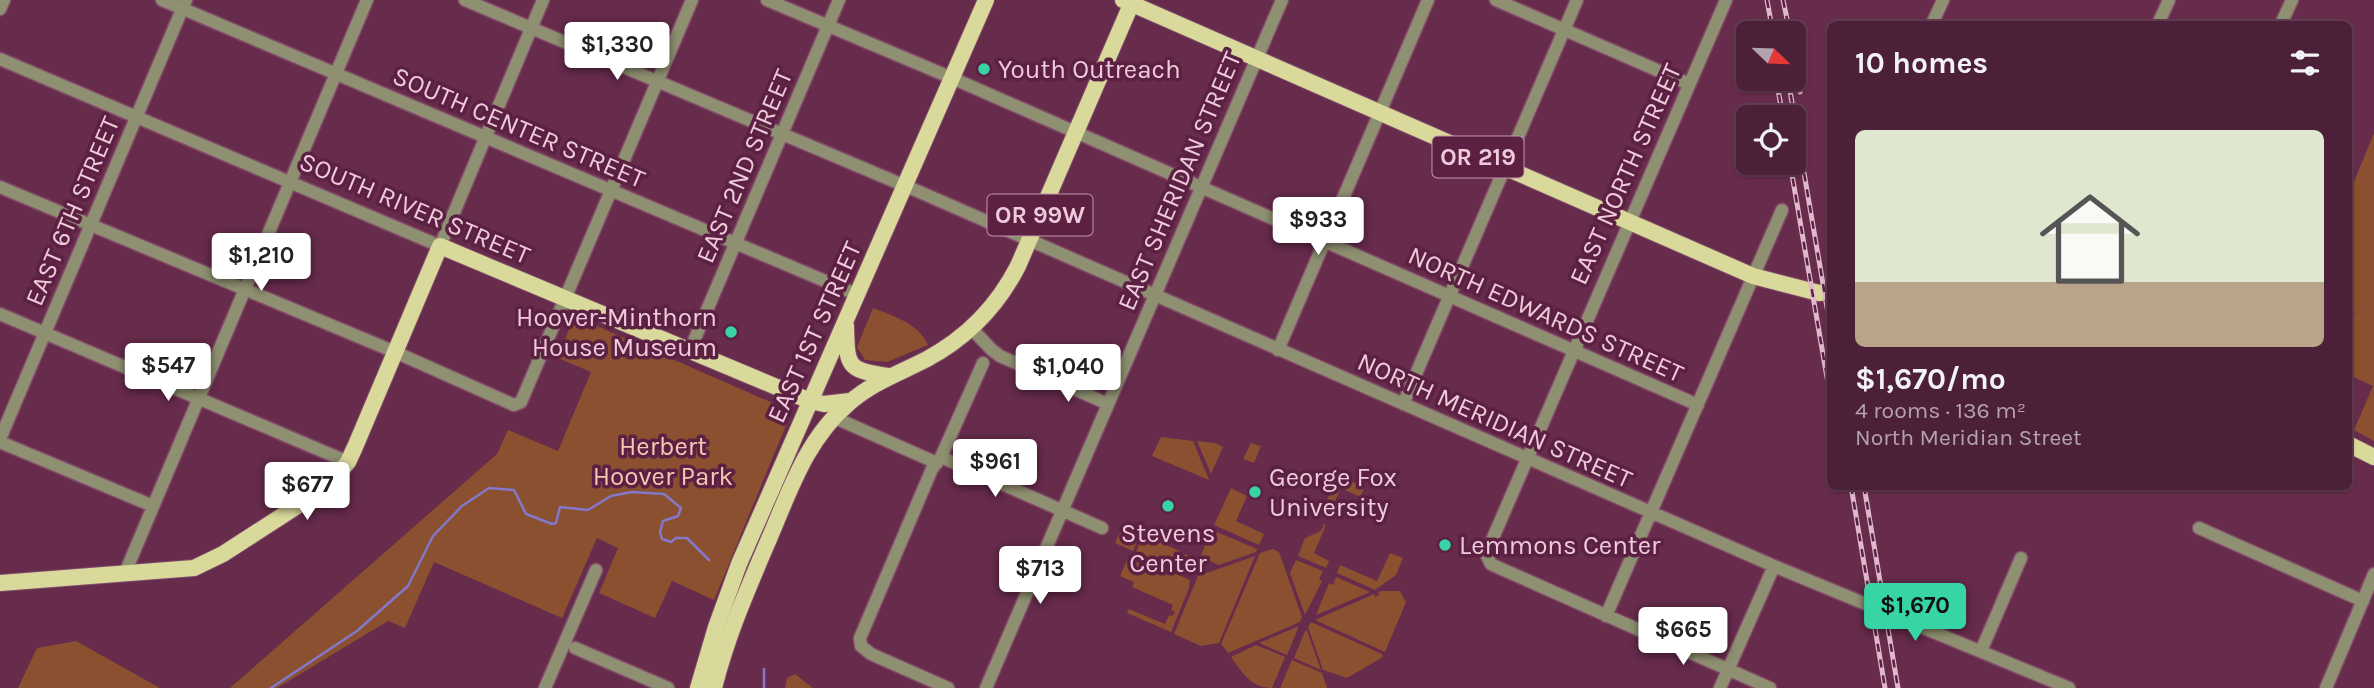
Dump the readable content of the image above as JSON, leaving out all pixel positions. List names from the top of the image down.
{
  "streets": {
    "main road": [
      "OR 219",
      "SOUTH RIVER STREET",
      "OR 99W",
      "EAST 1ST STREET"
    ],
    "street": [
      "SOUTH CENTER STREET",
      "EAST 2ND STREET",
      "EAST NORTH STREET",
      "EAST SHERIDAN STREET",
      "EAST 6TH STREET",
      "NORTH EDWARDS STREET",
      "NORTH MERIDIAN STREET"
    ]
  },
  "crossings": [
    ["SOUTH CENTER STREET", "EAST 2ND STREET"],
    ["SOUTH CENTER STREET", "EAST 6TH STREET"],
    ["SOUTH CENTER STREET", "EAST 1ST STREET"],
    ["OR 219", "EAST NORTH STREET"],
    ["OR 219", "EAST SHERIDAN STREET"],
    ["OR 219", "OR 99W"],
    ["EAST 2ND STREET", "SOUTH RIVER STREET"],
    ["EAST 2ND STREET", "NORTH EDWARDS STREET"],
    ["EAST 2ND STREET", "NORTH MERIDIAN STREET"],
    ["EAST NORTH STREET", "NORTH EDWARDS STREET"],
    ["EAST NORTH STREET", "NORTH MERIDIAN STREET"],
    ["EAST SHERIDAN STREET", "NORTH EDWARDS STREET"],
    ["EAST SHERIDAN STREET", "NORTH MERIDIAN STREET"],
    ["SOUTH RIVER STREET", "EAST 6TH STREET"],
    ["SOUTH RIVER STREET", "EAST 1ST STREET"],
    ["OR 99W", "NORTH EDWARDS STREET"],
    ["OR 99W", "EAST 1ST STREET"],
    ["OR 99W", "NORTH MERIDIAN STREET"],
    ["NORTH EDWARDS STREET", "EAST 1ST STREET"],
    ["EAST 1ST STREET", "NORTH MERIDIAN STREET"]
  ],
  "parks": ["Herbert Hoover Park"],
  "places": [
    "Youth Outreach",
    "Hoover-Minthorn House Museum",
    "George Fox University",
    "Stevens Center",
    "Lemmons Center"
  ],
  "north": "bottom right",
  "page": {
    "heading": "10 homes",
    "price": [
      "$1,330",
      "$933",
      "$1,210",
      "$547",
      "$1,040",
      "$961",
      "$677",
      "$713",
      "$1,670",
      "$665"
    ],
    "list": [
      {
        "name": "$1,670/mo",
        "note": "4 rooms · 136 m² · North Meridian Street"
      }
    ]
  }
}
